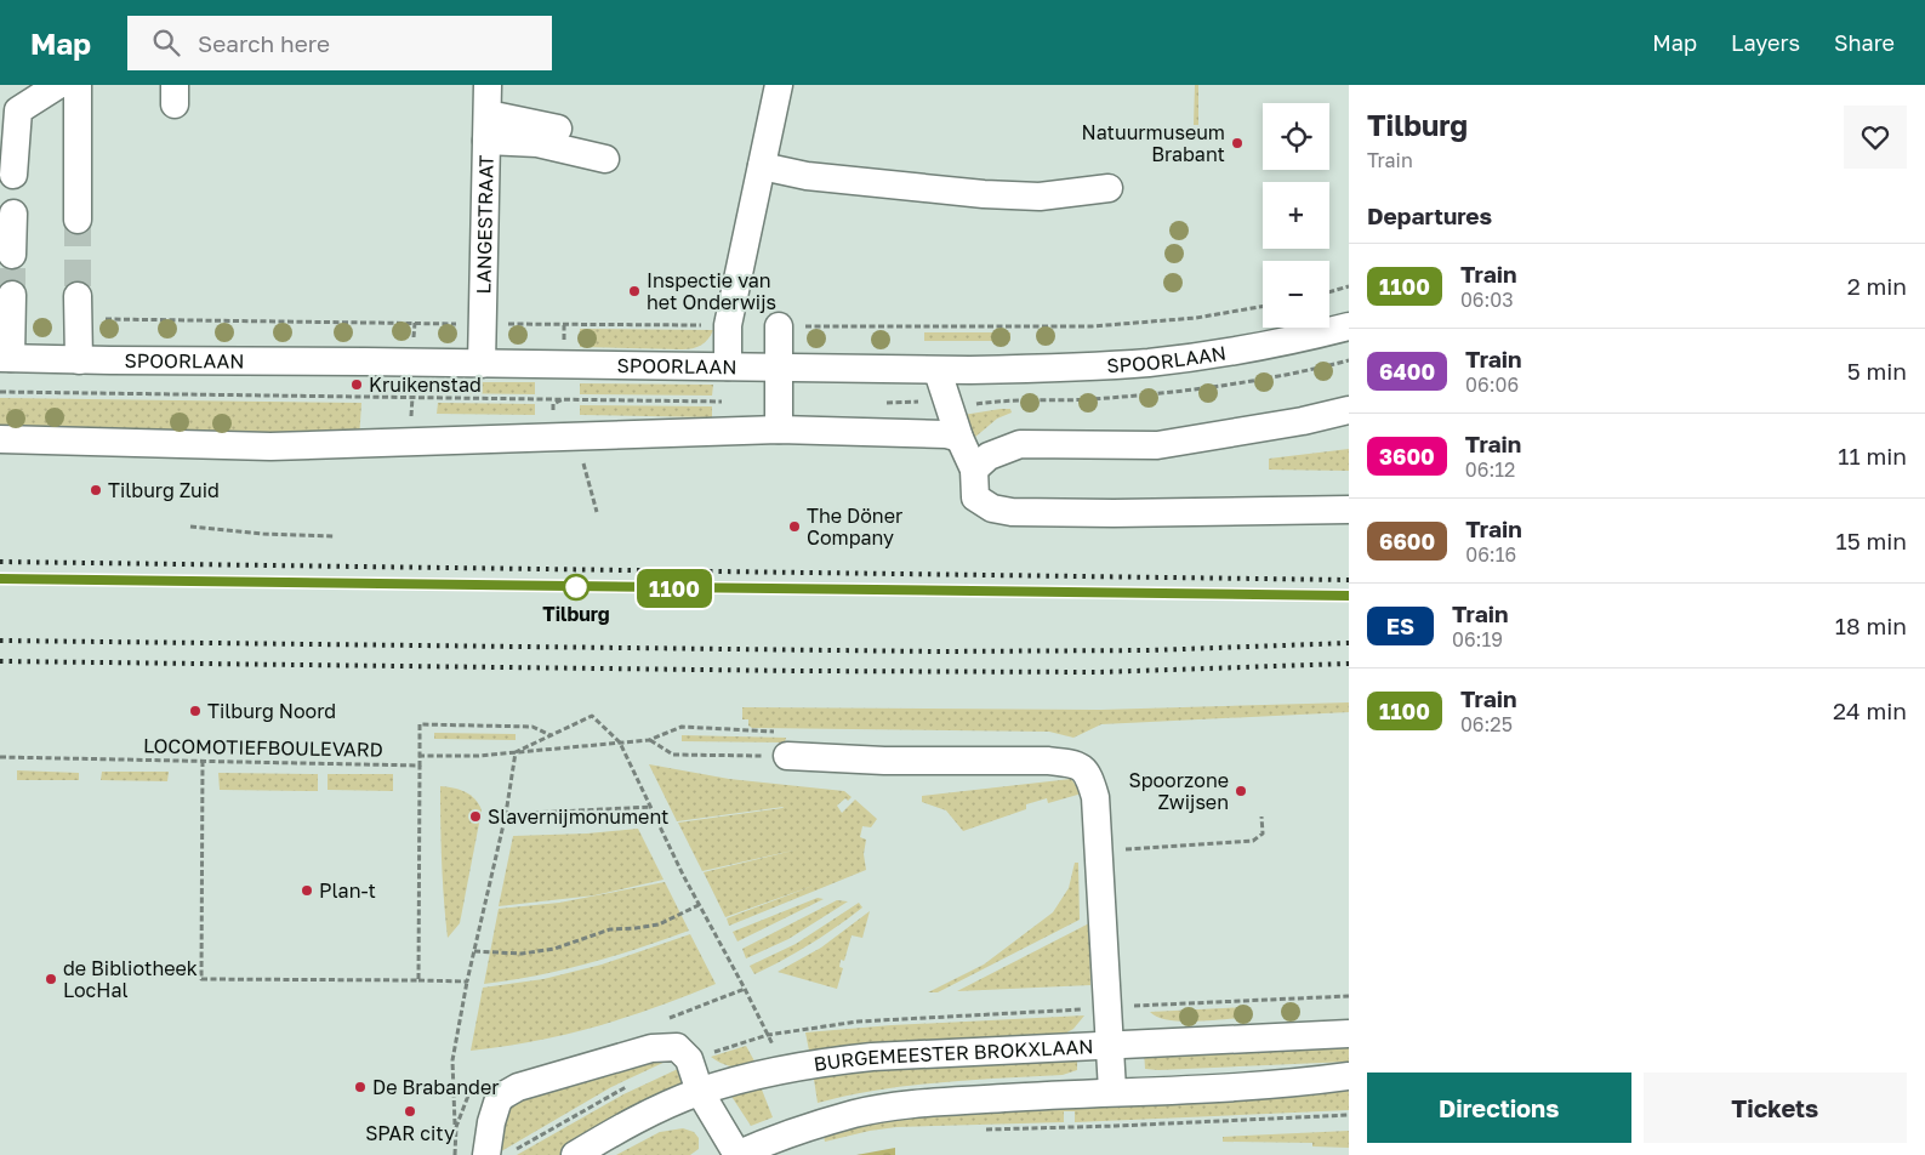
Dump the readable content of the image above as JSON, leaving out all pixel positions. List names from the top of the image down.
{
  "streets": {
    "street": ["LANGESTRAAT", "SPOORLAAN", "BURGEMEESTER BROKXLAAN"],
    "path": ["LOCOMOTIEFBOULEVARD"]
  },
  "crossings": [
    ["LANGESTRAAT", "SPOORLAAN"]
  ],
  "places": [
    "Natuurmuseum Brabant",
    "Inspectie van het Onderwijs",
    "Kruikenstad",
    "Tilburg Zuid",
    "The Döner Company",
    "Tilburg",
    "Tilburg Noord",
    "Spoorzone Zwijsen",
    "Slavernijmonument",
    "Plan-t",
    "de Bibliotheek LocHal",
    "De Brabander",
    "SPAR city"
  ],
  "page": {
    "header": "Map",
    "search": "Search here",
    "nav": ["Map", "Layers", "Share"],
    "on_map": "1100",
    "heading": [
      ["Tilburg", "Train"],
      "Departures"
    ],
    "map_buttons": ["+", "−"],
    "list": [
      {
        "mark": "1100",
        "name": "Train",
        "note": "06:03",
        "value": "2 min"
      },
      {
        "mark": "6400",
        "name": "Train",
        "note": "06:06",
        "value": "5 min"
      },
      {
        "mark": "3600",
        "name": "Train",
        "note": "06:12",
        "value": "11 min"
      },
      {
        "mark": "6600",
        "name": "Train",
        "note": "06:16",
        "value": "15 min"
      },
      {
        "mark": "ES",
        "name": "Train",
        "note": "06:19",
        "value": "18 min"
      },
      {
        "mark": "1100",
        "name": "Train",
        "note": "06:25",
        "value": "24 min"
      }
    ],
    "buttons": ["Directions", "Tickets"]
  }
}
